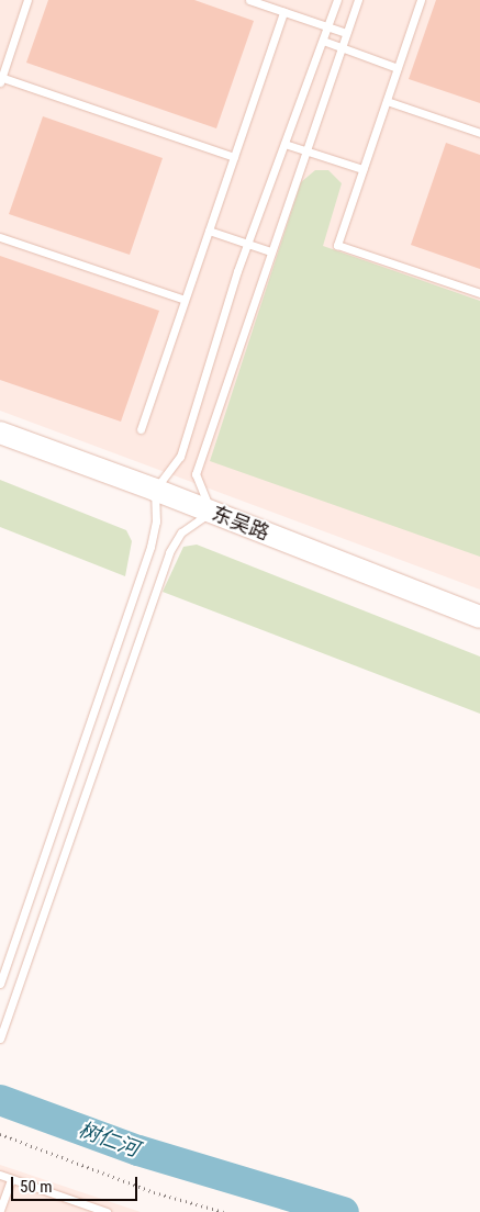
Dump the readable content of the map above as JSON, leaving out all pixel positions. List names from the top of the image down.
{
  "streets": {
    "street": ["东吴路"]
  },
  "water": ["树仁河"],
  "scale_bar": "50 m"
}
